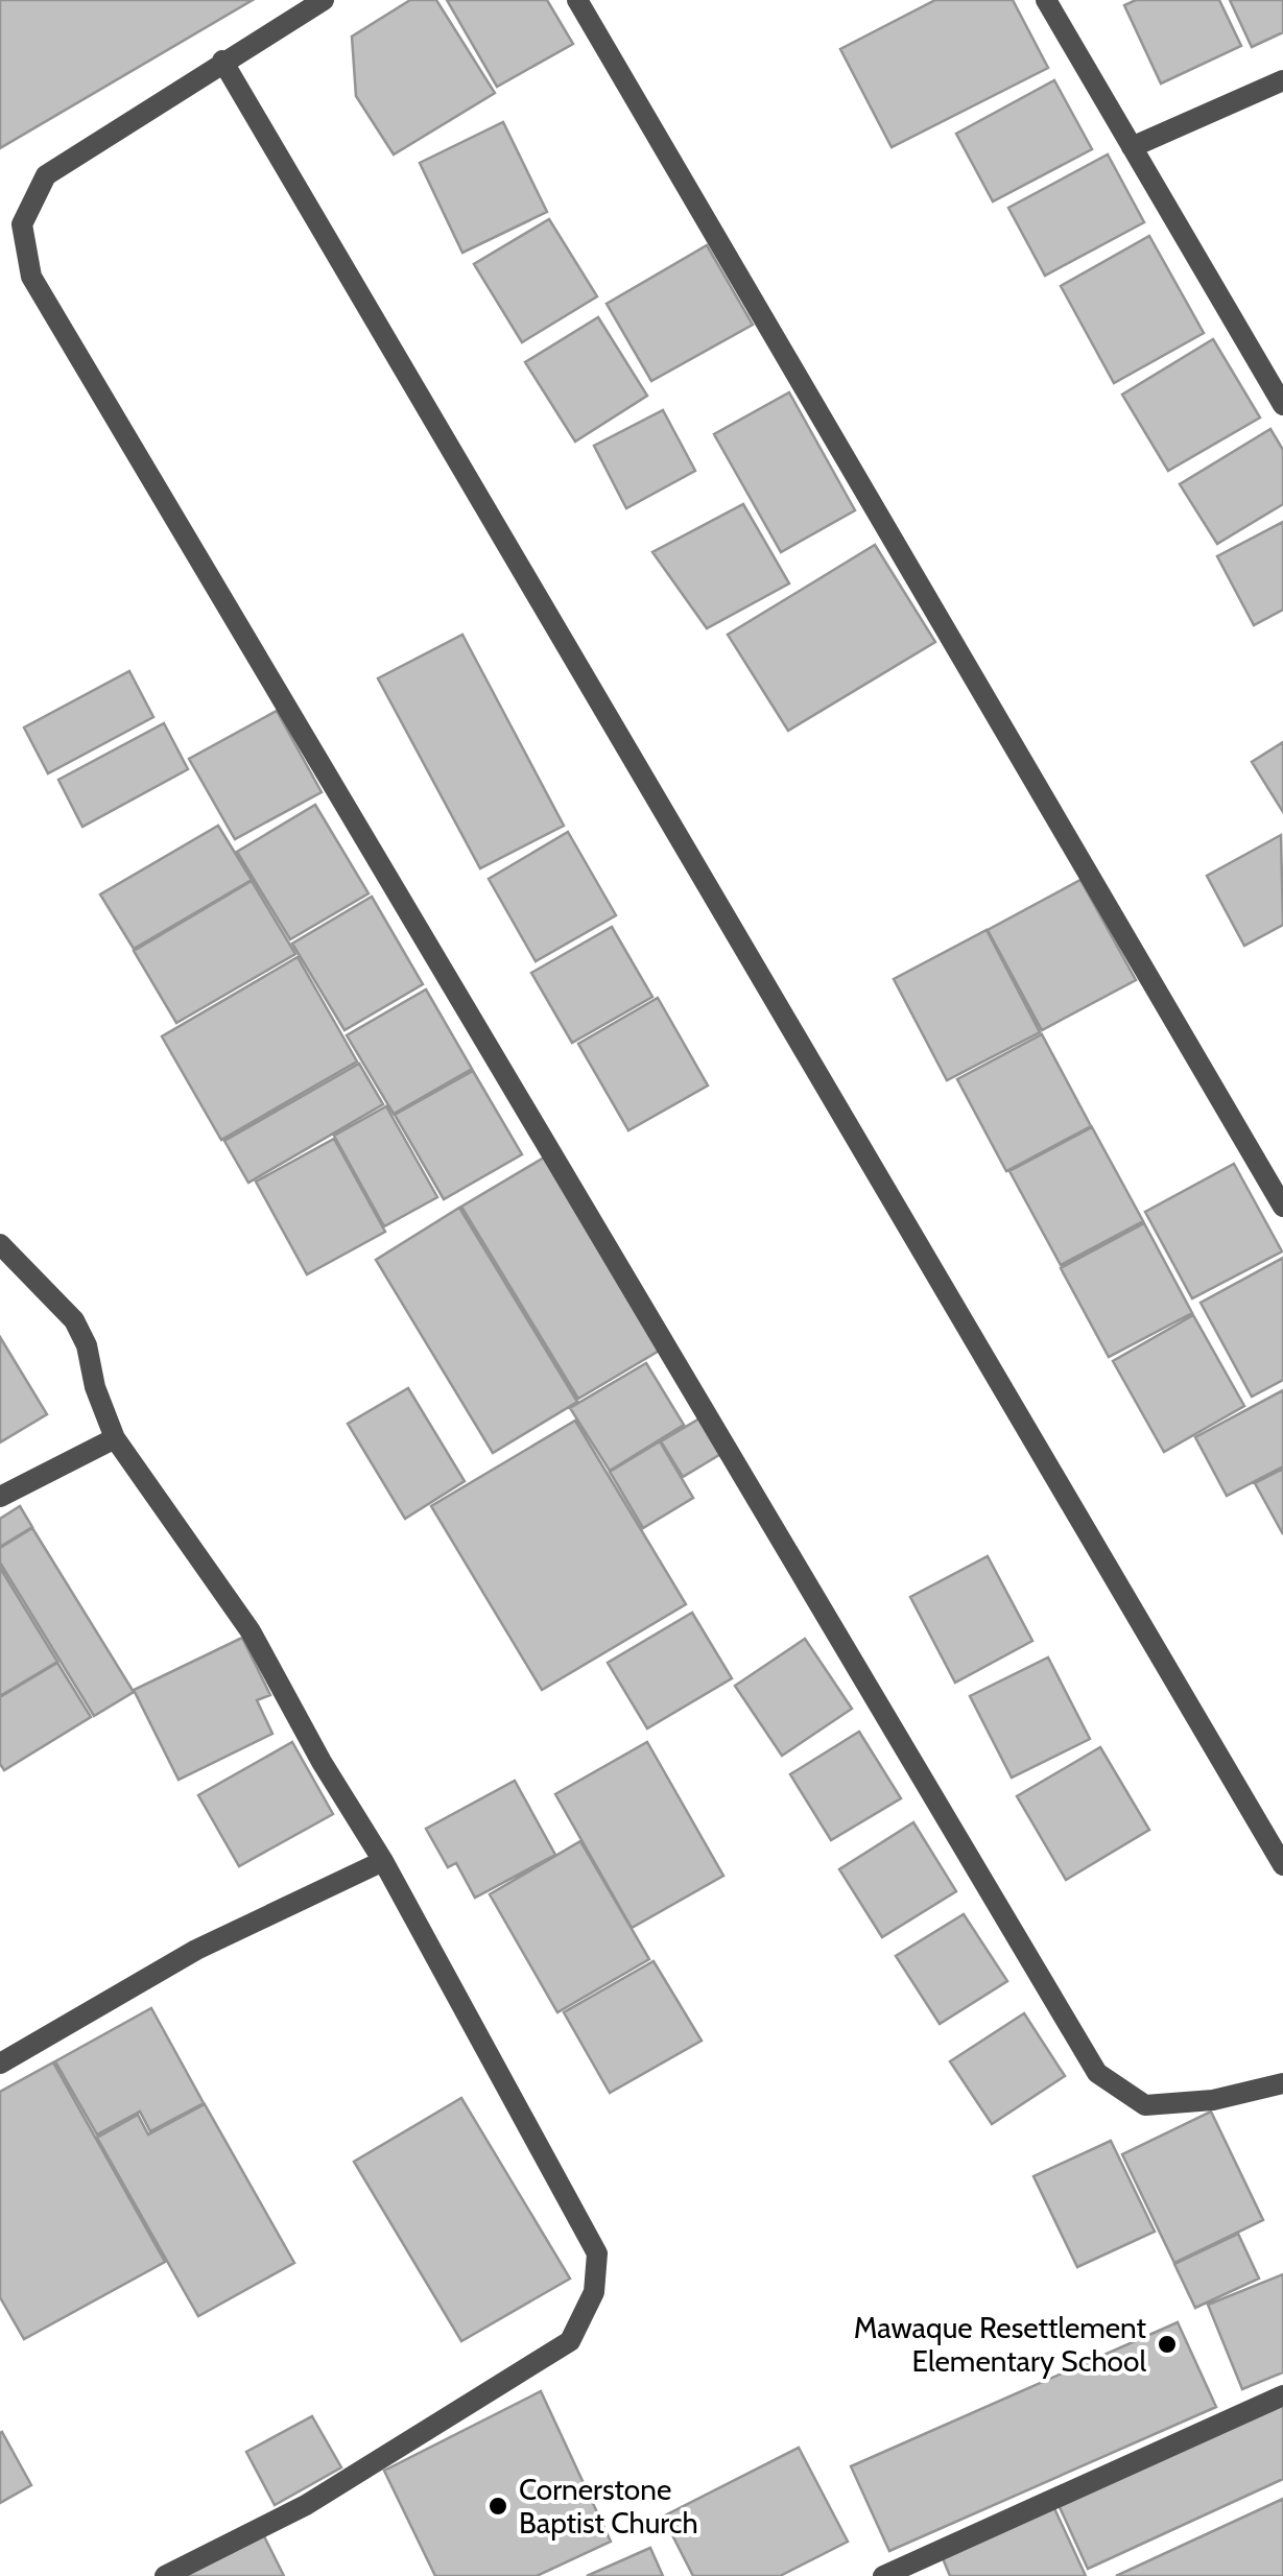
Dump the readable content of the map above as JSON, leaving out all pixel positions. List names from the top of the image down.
{
  "places": ["Mawaque Resettlement Elementary School", "Cornerstone Baptist Church"]
}
